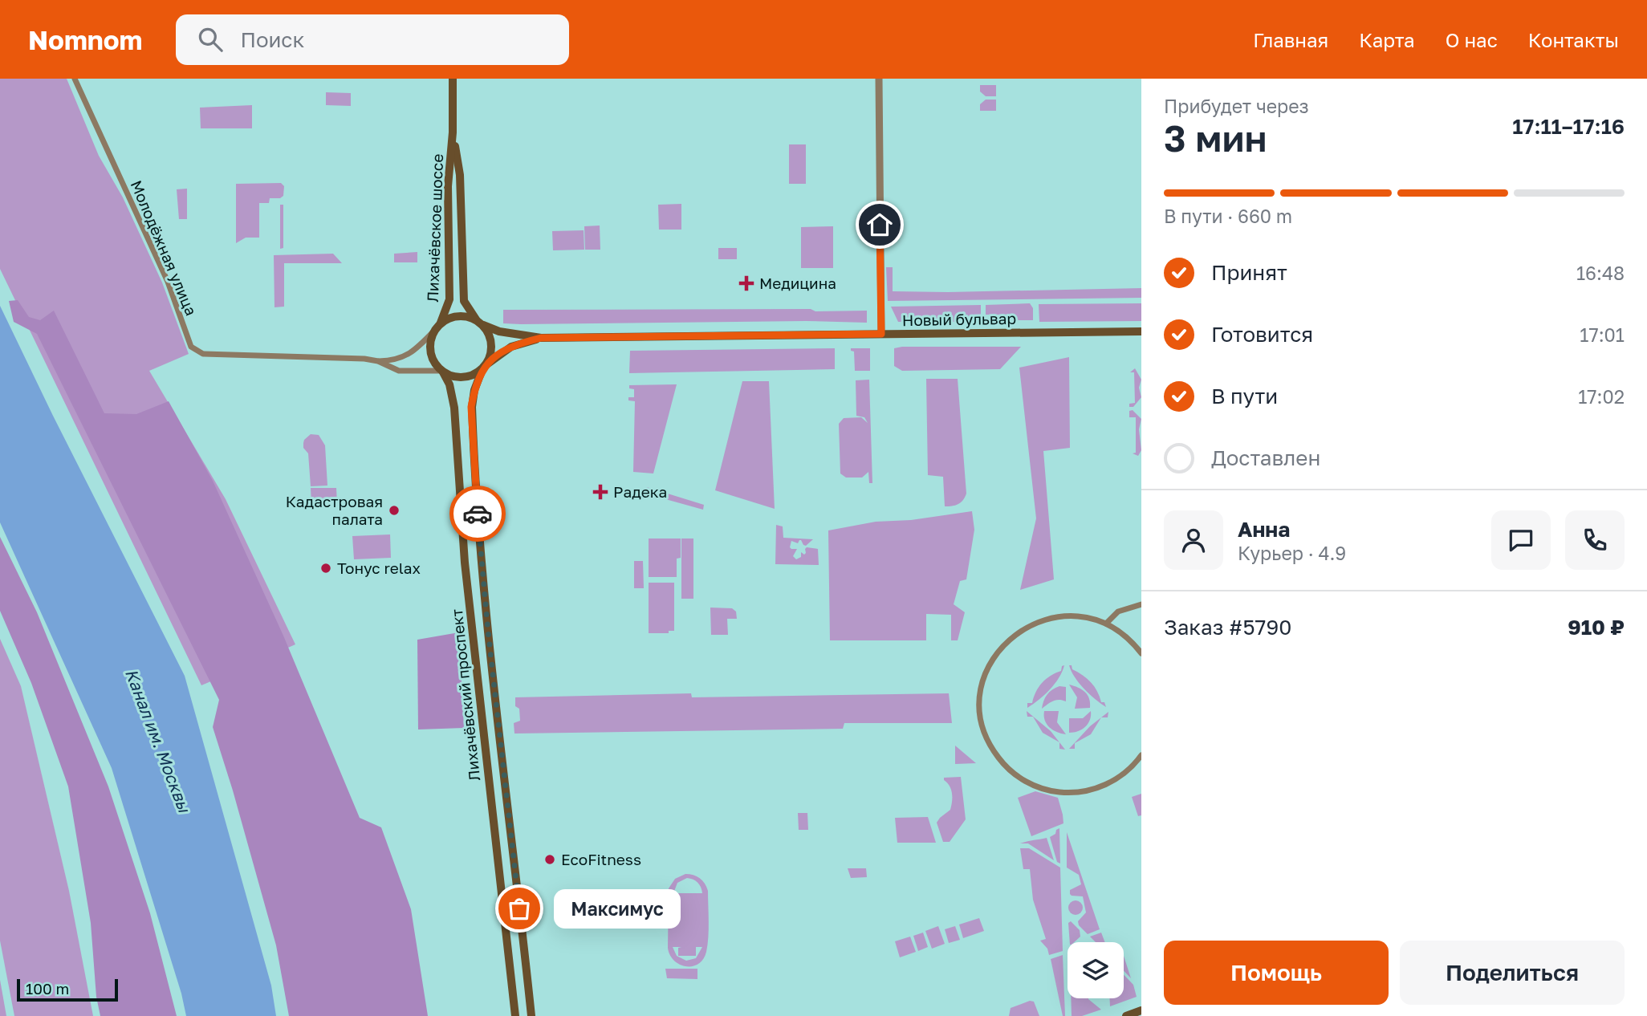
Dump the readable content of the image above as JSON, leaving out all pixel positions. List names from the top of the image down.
{
  "streets": {
    "main road": ["Лихачёвское шоссе", "Новый бульвар", "Лихачёвский проспект"],
    "street": ["Молодёжная улица"]
  },
  "crossings": [
    ["Лихачёвское шоссе", "Молодёжная улица"],
    ["Лихачёвское шоссе", "Новый бульвар"],
    ["Лихачёвское шоссе", "Лихачёвский проспект"],
    ["Молодёжная улица", "Новый бульвар"],
    ["Молодёжная улица", "Лихачёвский проспект"],
    ["Новый бульвар", "Лихачёвский проспект"]
  ],
  "water": ["Канал им. Москвы"],
  "places": {
    "health": ["Медицина", "Радека"],
    "other": [
      "Кадастровая палата",
      "Тонус relax",
      "EcoFitness",
      "Максимус"
    ]
  },
  "scale_bar": "100 m",
  "page": {
    "header": "Nomnom",
    "search": "Поиск",
    "nav": [
      "Главная",
      "Карта",
      "О нас",
      "Контакты"
    ],
    "heading": ["3 мин", "Прибудет через", "17:11–17:16"],
    "panel": [
      "Анна",
      "Курьер · 4.9",
      "Заказ #5790",
      "910 ₽"
    ],
    "bar": "В пути · 660 m",
    "list": [
      ["Принят", "16:48"],
      ["Готовится", "17:01"],
      ["В пути", "17:02"],
      "Доставлен"
    ],
    "bubble": "Максимус",
    "buttons": ["Помощь", "Поделиться"],
    "scale": "100 m"
  }
}
